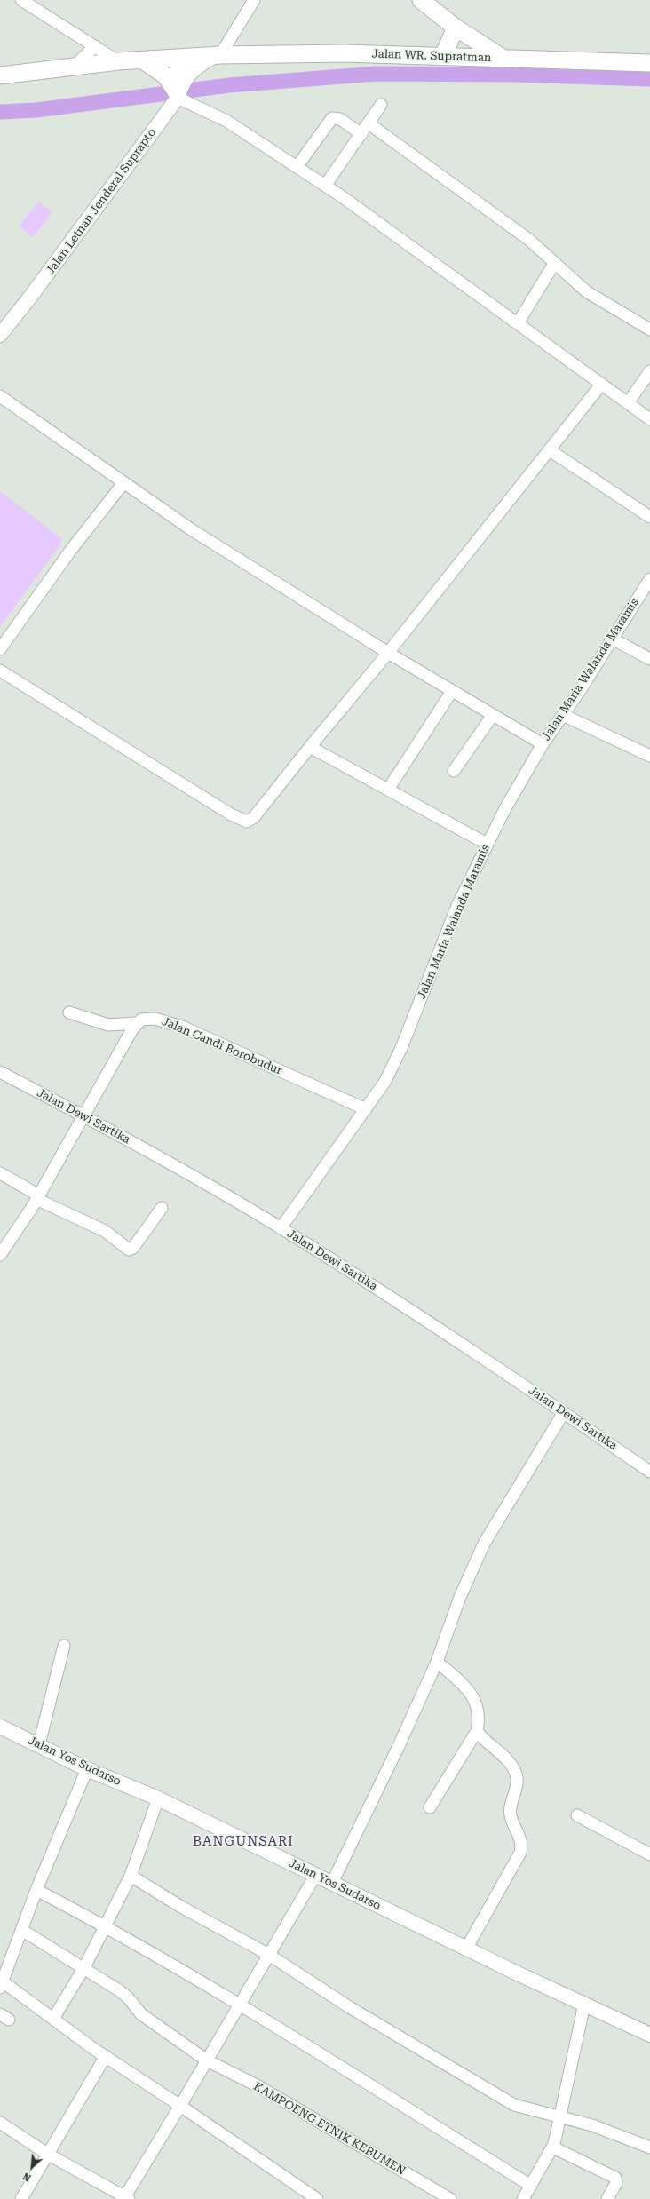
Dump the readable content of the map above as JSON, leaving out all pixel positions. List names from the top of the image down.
{
  "streets": {
    "highway": ["Jalan WR. Supratman"],
    "main road": ["Jalan Letnan Jenderal Suprapto", "Jalan Yos Sudarso"],
    "street": [
      "Jalan Maria Walanda Maramis",
      "Jalan Candi Borobudur",
      "Jalan Dewi Sartika",
      "KAMPOENG ETNIK KEBUMEN"
    ]
  },
  "crossings": [
    ["Jalan Maria Walanda Maramis", "Jalan Candi Borobudur"],
    ["Jalan Maria Walanda Maramis", "Jalan Dewi Sartika"]
  ],
  "districts": ["BANGUNSARI"],
  "north": "bottom left"
}
